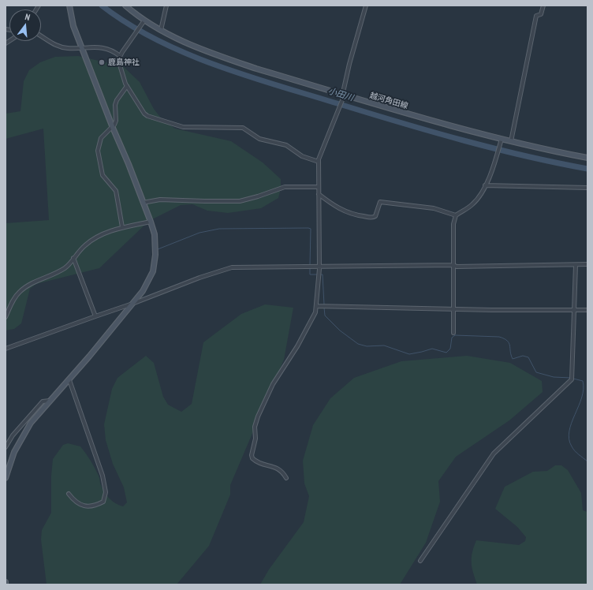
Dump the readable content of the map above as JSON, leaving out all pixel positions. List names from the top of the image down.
{
  "streets": {
    "street": ["越河角田線"]
  },
  "water": ["小田川"],
  "places": ["鹿島神社"],
  "north": "top"
}
